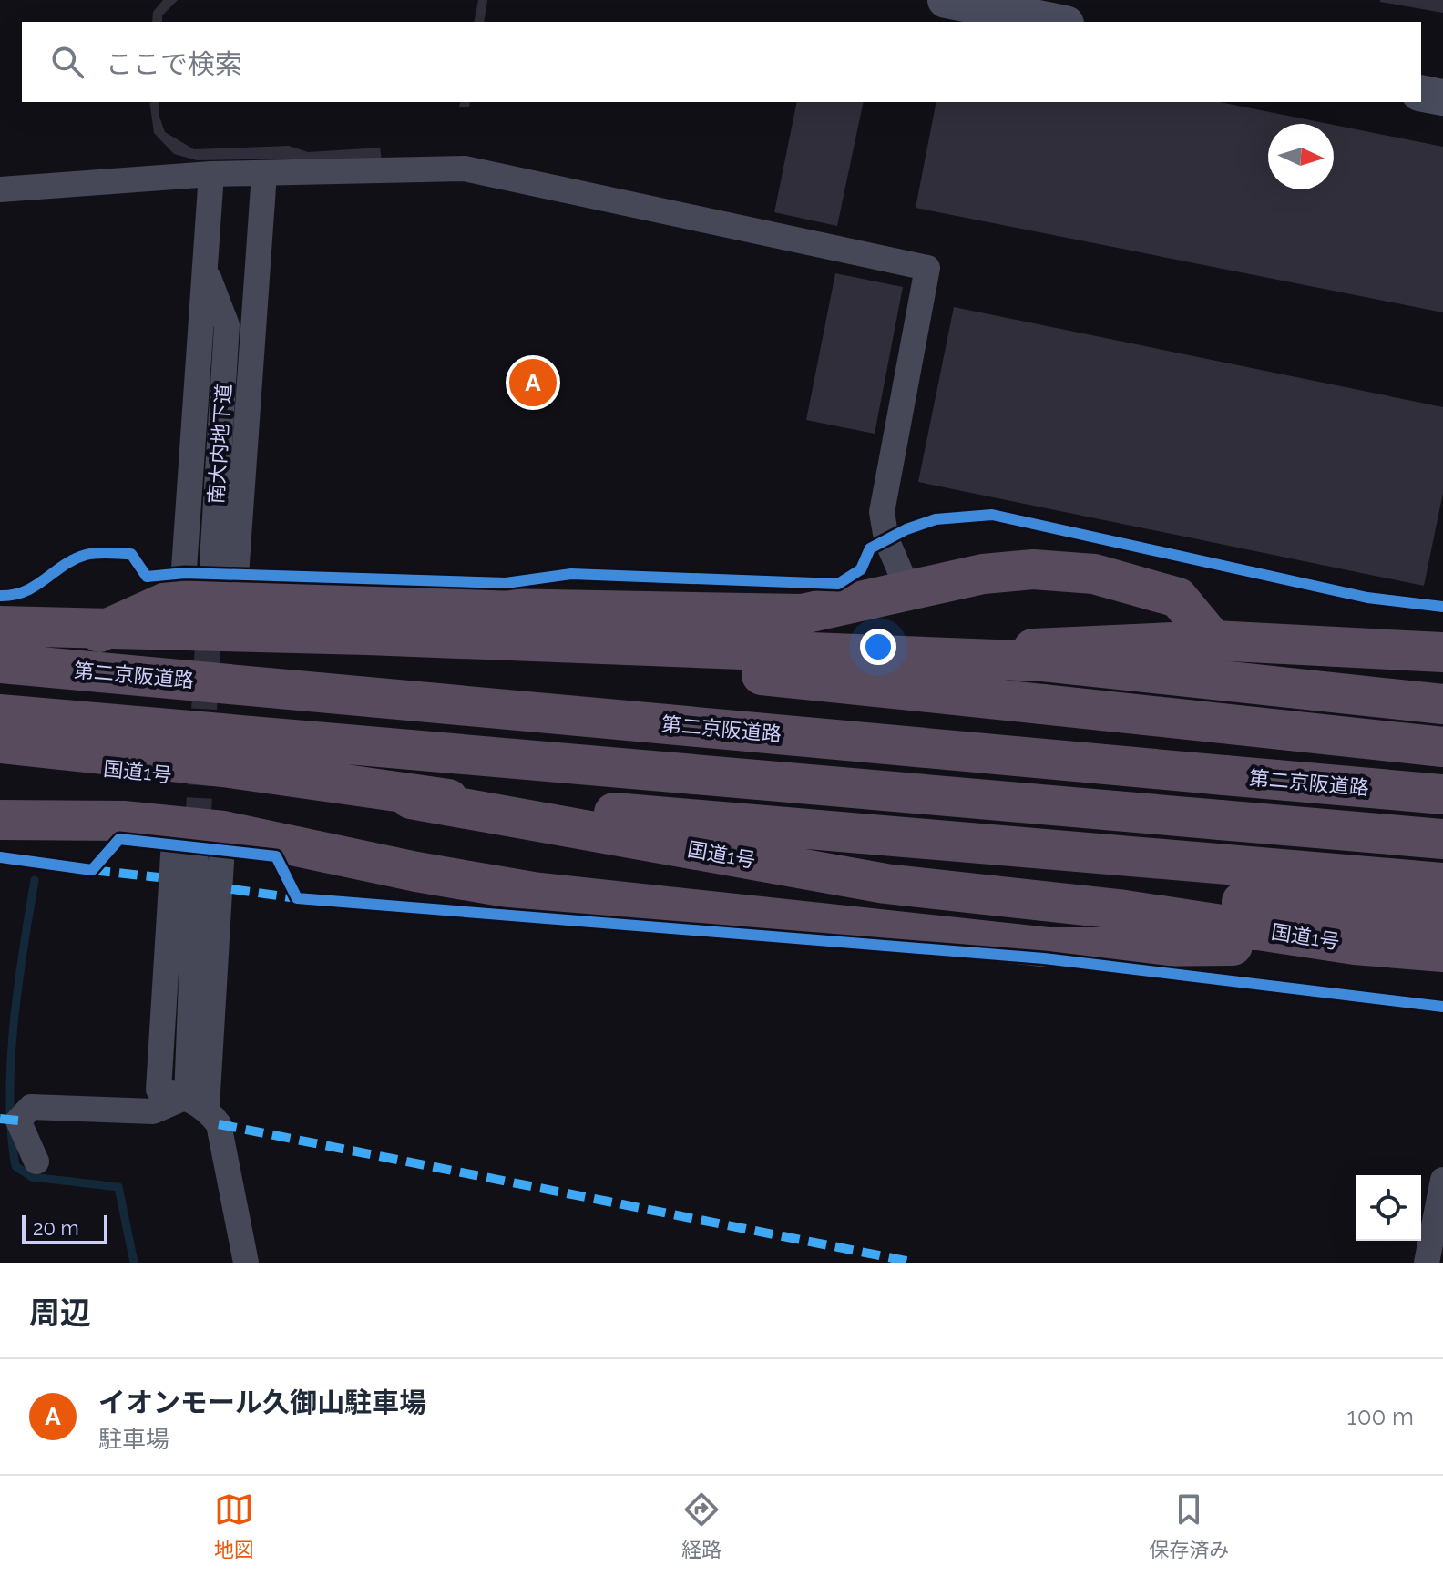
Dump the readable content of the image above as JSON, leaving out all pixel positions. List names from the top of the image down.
{
  "streets": {
    "highway": ["第二京阪道路", "国道1号"],
    "street": ["南大内地下道"]
  },
  "scale_bar": "20 m",
  "north": "right",
  "page": {
    "search": "ここで検索",
    "pins": "A",
    "scale": "20 m",
    "heading": "周辺",
    "list": [
      {
        "mark": "A",
        "name": "イオンモール久御山駐車場",
        "note": "駐車場",
        "value": "100 m"
      }
    ],
    "nav": ["地図", "経路", "保存済み"]
  }
}
